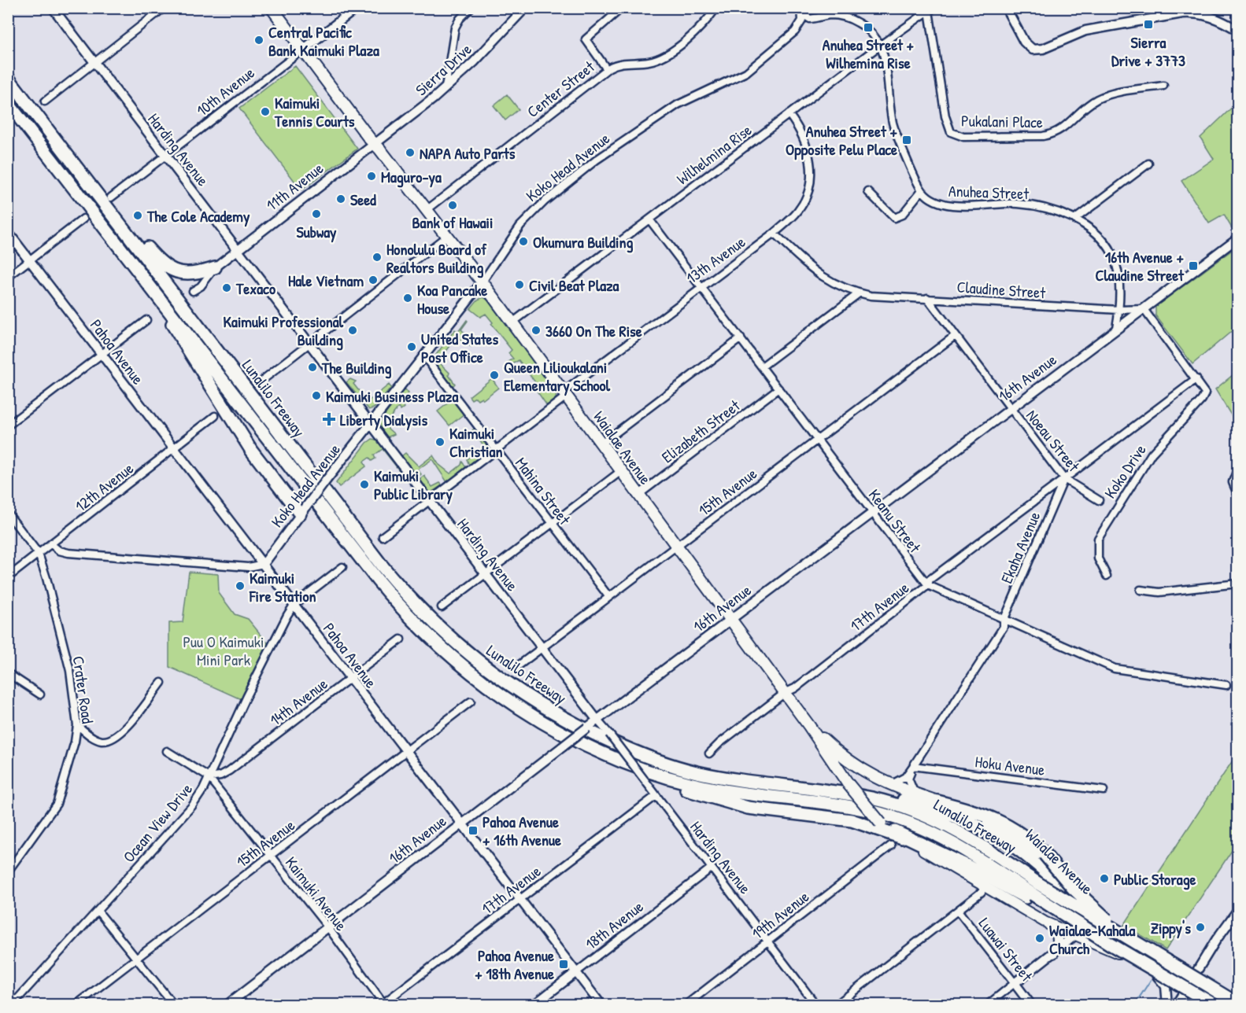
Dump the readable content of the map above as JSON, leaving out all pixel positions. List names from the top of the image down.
{
  "streets": {
    "highway": ["Lunalilo Freeway"],
    "main road": ["Waialae Avenue"],
    "street": [
      "Sierra Drive",
      "Center Street",
      "10th Avenue",
      "Pukalani Place",
      "Harding Avenue",
      "Wilhelmina Rise",
      "Koko Head Avenue",
      "11th Avenue",
      "Anuhea Street",
      "13th Avenue",
      "Claudine Street",
      "Pahoa Avenue",
      "16th Avenue",
      "Elizabeth Street",
      "Noeau Street",
      "Koko Drive",
      "12th Avenue",
      "Mahina Street",
      "15th Avenue",
      "Keanu Street",
      "Ekaha Avenue",
      "17th Avenue",
      "Crater Road",
      "14th Avenue",
      "Hoku Avenue",
      "Ocean View Drive",
      "Kaimuki Avenue",
      "19th Avenue",
      "18th Avenue",
      "Luawai Street"
    ]
  },
  "crossings": [
    ["Sierra Drive", "11th Avenue"],
    ["Sierra Drive", "Waialae Avenue"],
    ["Center Street", "Waialae Avenue"],
    ["10th Avenue", "Harding Avenue"],
    ["10th Avenue", "Waialae Avenue"],
    ["Pukalani Place", "Wilhelmina Rise"],
    ["Harding Avenue", "Koko Head Avenue"],
    ["Harding Avenue", "11th Avenue"],
    ["Harding Avenue", "13th Avenue"],
    ["Harding Avenue", "16th Avenue"],
    ["Harding Avenue", "15th Avenue"],
    ["Harding Avenue", "17th Avenue"],
    ["Harding Avenue", "19th Avenue"],
    ["Harding Avenue", "18th Avenue"],
    ["Wilhelmina Rise", "13th Avenue"],
    ["Wilhelmina Rise", "Waialae Avenue"],
    ["Wilhelmina Rise", "Keanu Street"],
    ["Koko Head Avenue", "Pahoa Avenue"],
    ["Koko Head Avenue", "Waialae Avenue"],
    ["Koko Head Avenue", "Mahina Street"],
    ["11th Avenue", "Waialae Avenue"],
    ["Anuhea Street", "Claudine Street"],
    ["Anuhea Street", "16th Avenue"],
    ["13th Avenue", "Claudine Street"],
    ["13th Avenue", "Waialae Avenue"],
    ["13th Avenue", "Mahina Street"],
    ["13th Avenue", "Keanu Street"],
    ["Claudine Street", "16th Avenue"],
    ["Claudine Street", "Noeau Street"],
    ["Pahoa Avenue", "16th Avenue"],
    ["Pahoa Avenue", "12th Avenue"],
    ["Pahoa Avenue", "15th Avenue"],
    ["Pahoa Avenue", "17th Avenue"],
    ["Pahoa Avenue", "14th Avenue"],
    ["Pahoa Avenue", "Ocean View Drive"],
    ["Pahoa Avenue", "18th Avenue"],
    ["16th Avenue", "Noeau Street"],
    ["16th Avenue", "Waialae Avenue"],
    ["16th Avenue", "Keanu Street"],
    ["16th Avenue", "Kaimuki Avenue"],
    ["Elizabeth Street", "Waialae Avenue"],
    ["Elizabeth Street", "Keanu Street"],
    ["Noeau Street", "15th Avenue"],
    ["Noeau Street", "Ekaha Avenue"],
    ["Noeau Street", "17th Avenue"],
    ["Waialae Avenue", "15th Avenue"],
    ["Waialae Avenue", "Ekaha Avenue"],
    ["Waialae Avenue", "17th Avenue"],
    ["Koko Drive", "Ekaha Avenue"],
    ["12th Avenue", "Crater Road"],
    ["Mahina Street", "15th Avenue"],
    ["15th Avenue", "Keanu Street"],
    ["15th Avenue", "Kaimuki Avenue"],
    ["Keanu Street", "Ekaha Avenue"],
    ["Keanu Street", "17th Avenue"],
    ["Ekaha Avenue", "17th Avenue"],
    ["Ekaha Avenue", "Hoku Avenue"],
    ["17th Avenue", "Kaimuki Avenue"],
    ["14th Avenue", "Ocean View Drive"],
    ["14th Avenue", "Kaimuki Avenue"],
    ["Ocean View Drive", "Kaimuki Avenue"]
  ],
  "parks": ["Puu O Kaimuki Mini Park"],
  "places": {
    "transit": [
      "Sierra Drive + 3773",
      "Anuhea Street + Wilhemina Rise",
      "Anuhea Street + Opposite Pelu Place",
      "16th Avenue + Claudine Street",
      "Pahoa Avenue + 16th Avenue",
      "Pahoa Avenue + 18th Avenue"
    ],
    "other": [
      "Central Pacific Bank Kaimuki Plaza",
      "Kaimuki Tennis Courts",
      "NAPA Auto Parts",
      "Maguro-ya",
      "Seed",
      "Bank of Hawaii",
      "Subway",
      "The Cole Academy",
      "Okumura Building",
      "Honolulu Board of Realtors Building",
      "Hale Vietnam",
      "Civil Beat Plaza",
      "Texaco",
      "Koa Pancake House",
      "Kaimuki Professional Building",
      "3660 On The Rise",
      "United States Post Office",
      "The Building",
      "Queen Lilioukalani Elementary School",
      "Kaimuki Business Plaza",
      "Kaimuki Christian",
      "Kaimuki Public Library",
      "Kaimuki Fire Station",
      "Public Storage",
      "Zippy's",
      "Waialae-Kahala Church"
    ],
    "health": ["Liberty Dialysis"]
  }
}
